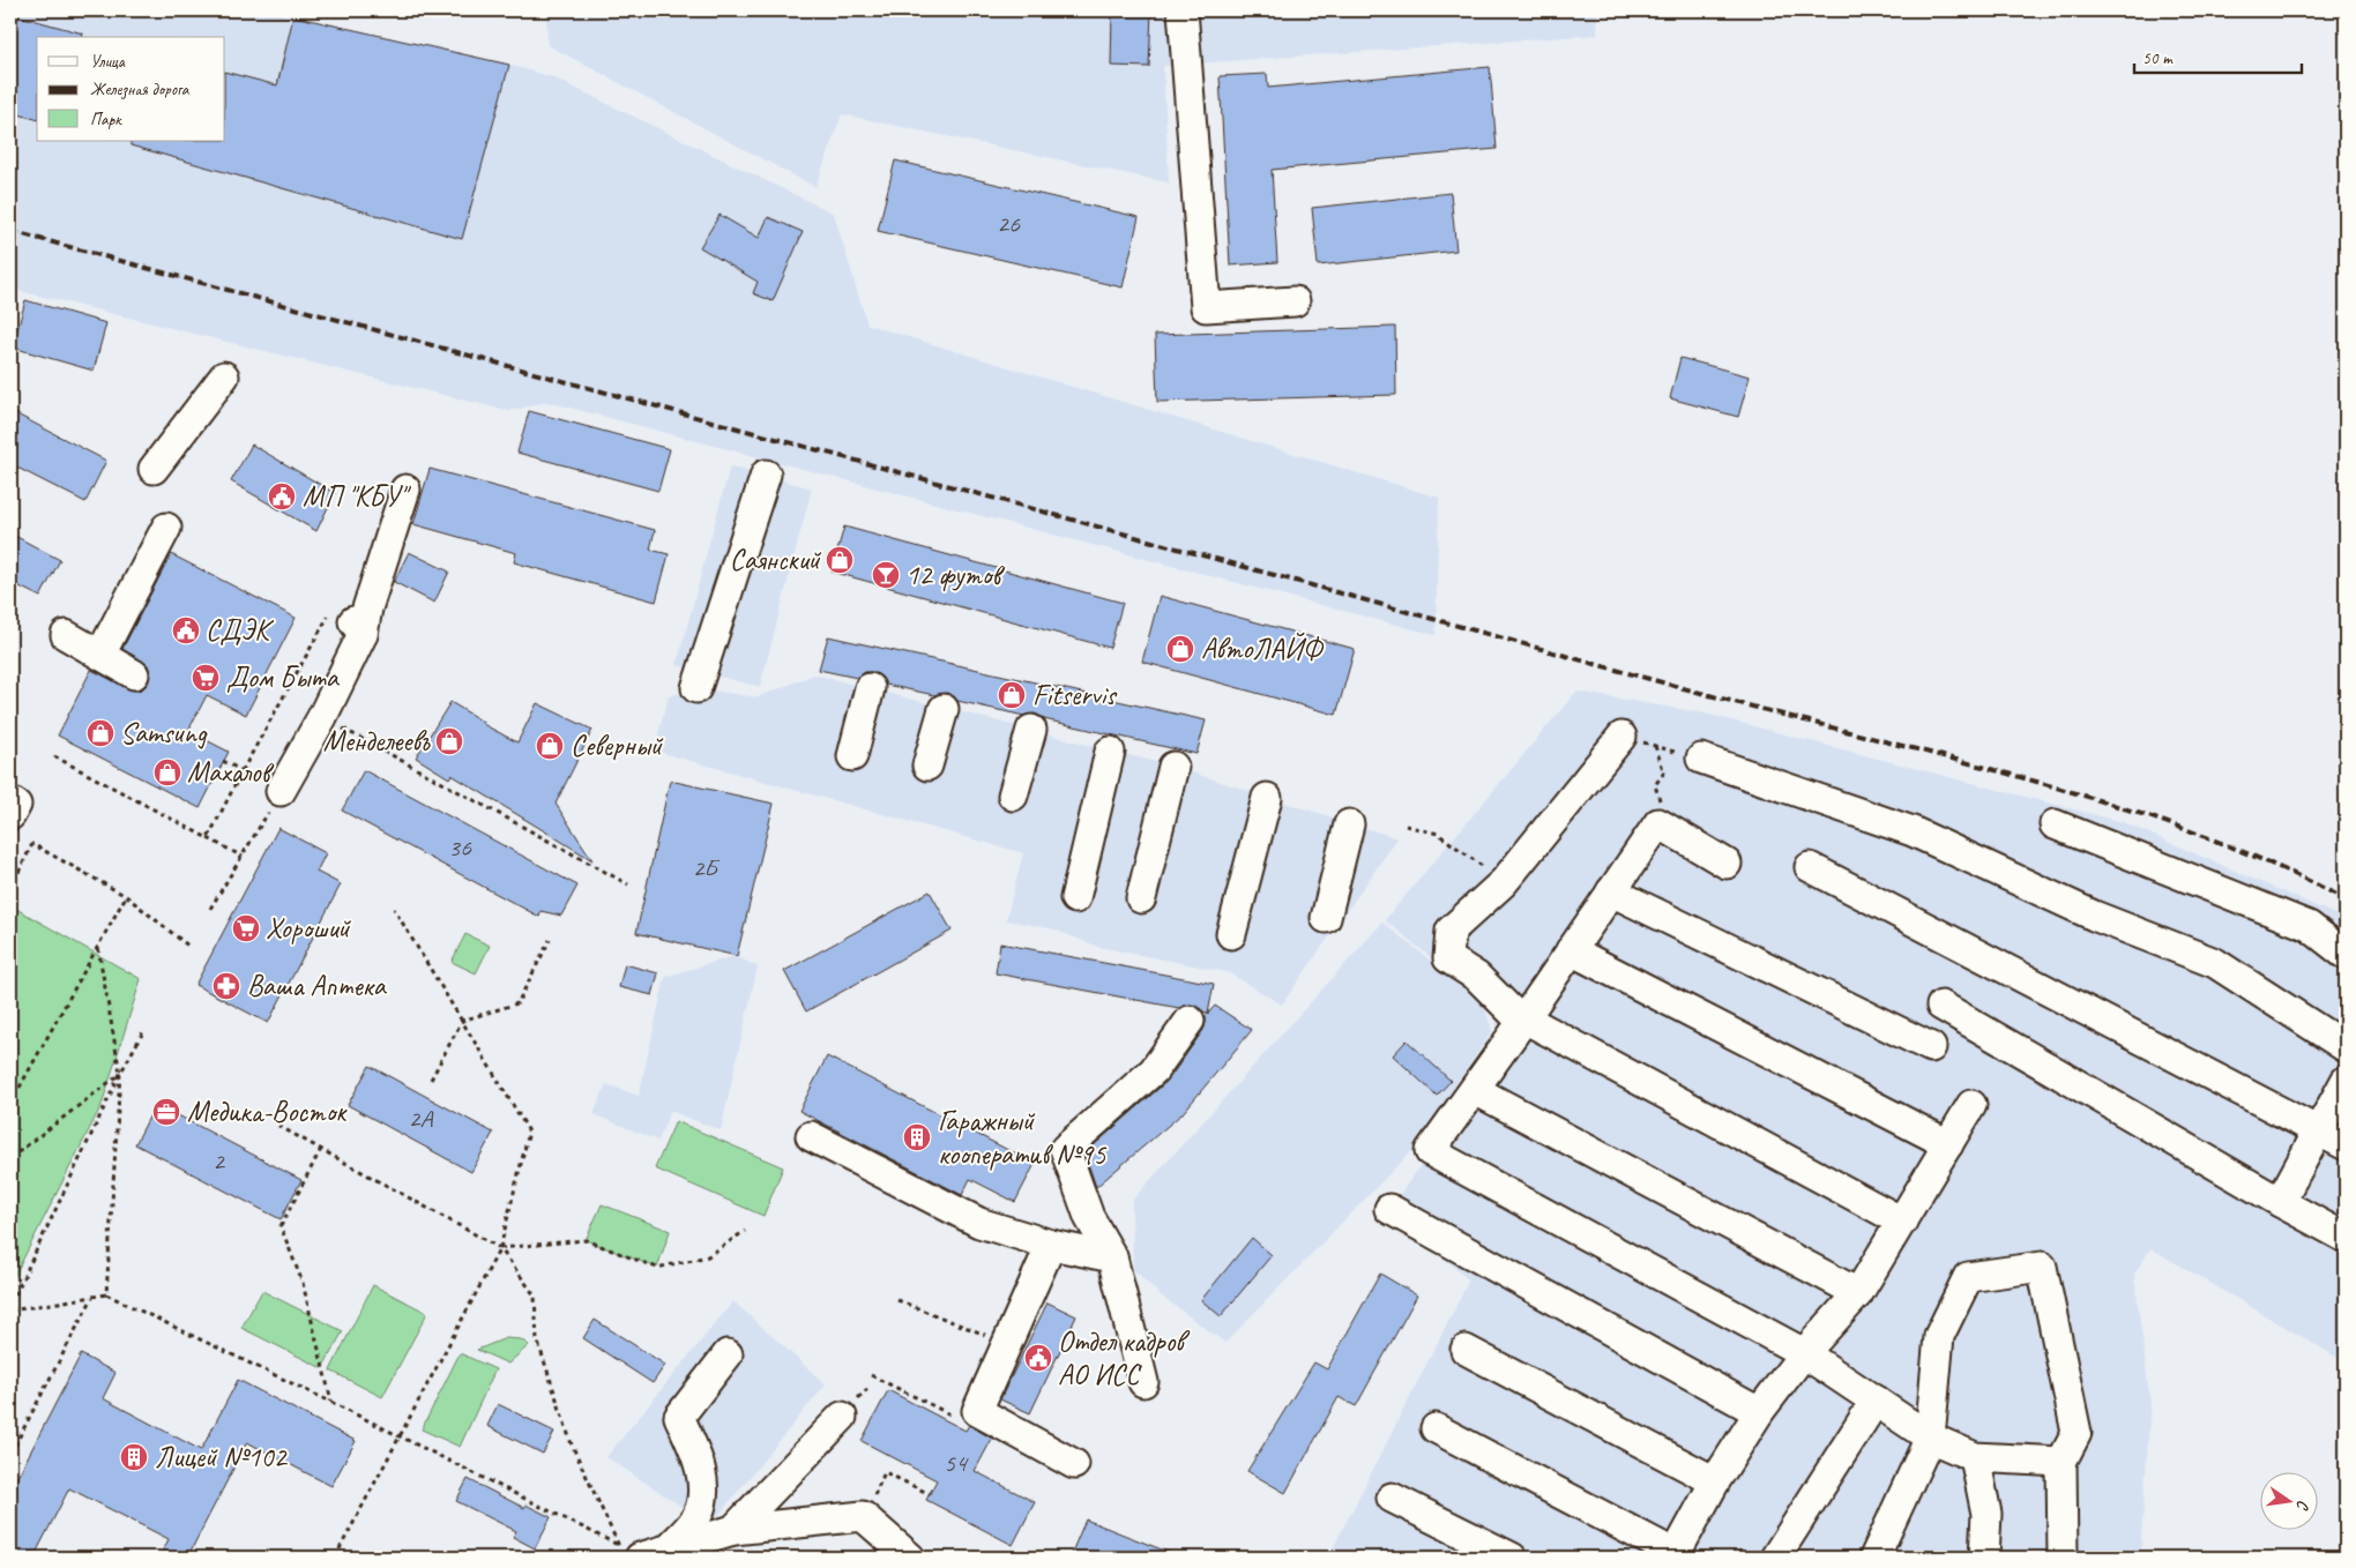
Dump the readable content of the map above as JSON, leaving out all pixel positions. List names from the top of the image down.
{
  "places": {
    "public building": ["МП \"КБУ\"", "СДЭК", "Отдел кадров АО ИСС"],
    "shop": [
      "Саянский",
      "АвтоЛАЙФ",
      "Fitservis",
      "Samsung",
      "Менделеевъ",
      "Северный",
      "Махалов"
    ],
    "bar": ["12 футов"],
    "supermarket": ["Дом Быта", "Хороший"],
    "pharmacy": ["Ваша Аптека"],
    "office": ["Медика-Восток"],
    "building": ["Гаражный кооператив №95", "Лицей №102"]
  },
  "house_numbers": [
    "26",
    "36",
    "2Б",
    "2А",
    "2",
    "54"
  ],
  "legend": ["Улица", "Железная дорога", "Парк"],
  "scale_bar": "50 m",
  "north": "right"
}
